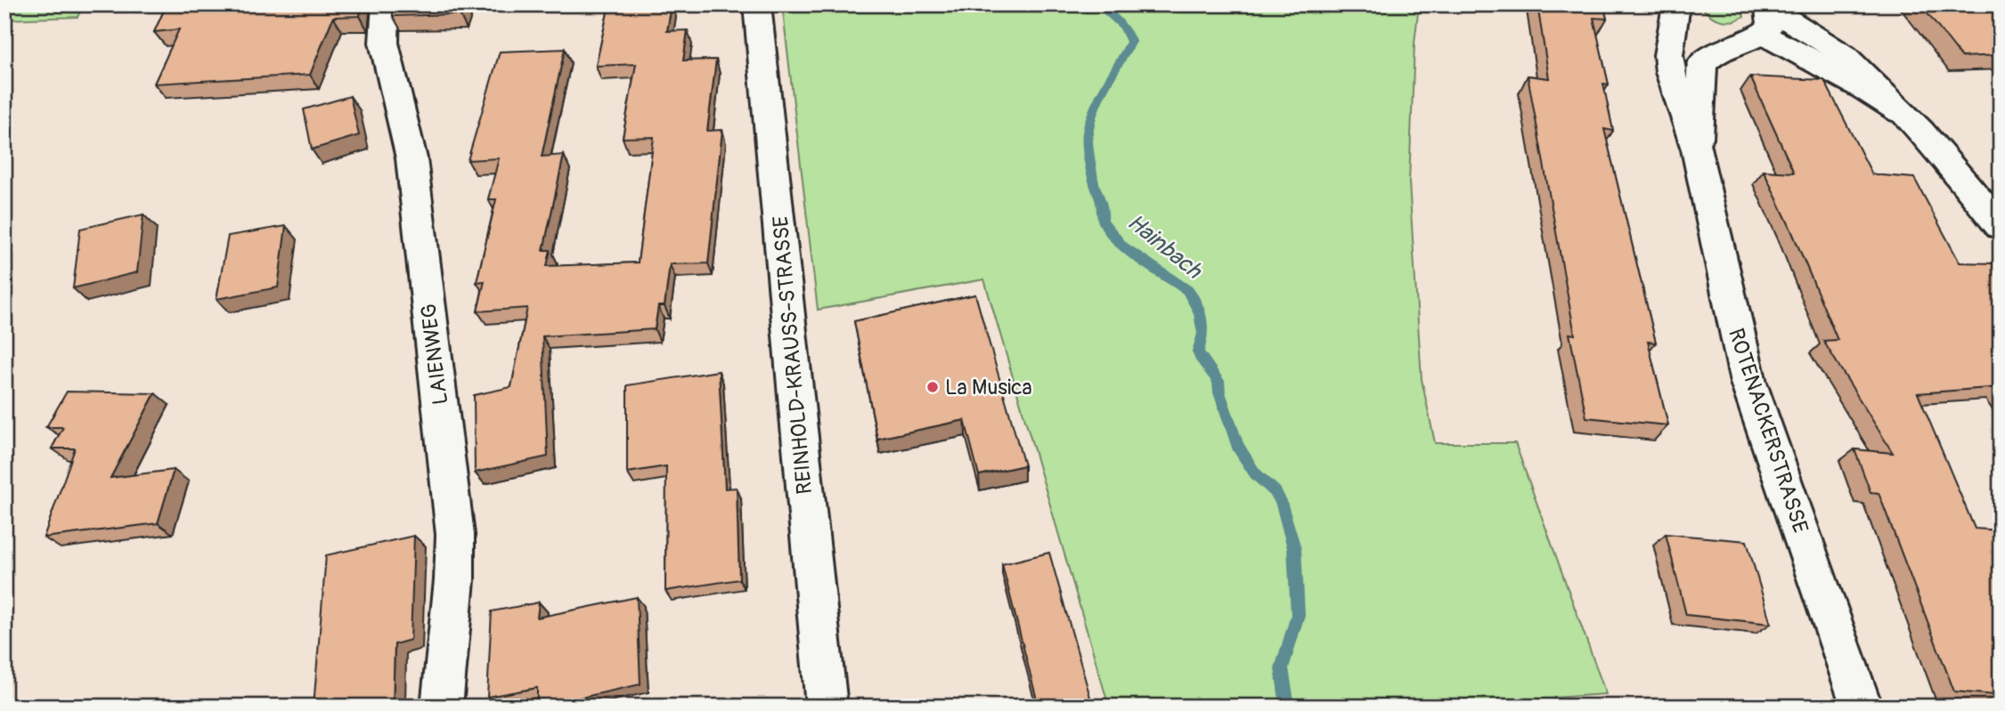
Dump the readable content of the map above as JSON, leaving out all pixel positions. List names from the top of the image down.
{
  "streets": {
    "street": ["LAIENWEG", "REINHOLD-KRAUSS-STRASSE", "ROTENACKERSTRASSE"]
  },
  "water": ["Hainbach"],
  "places": ["La Musica"]
}
